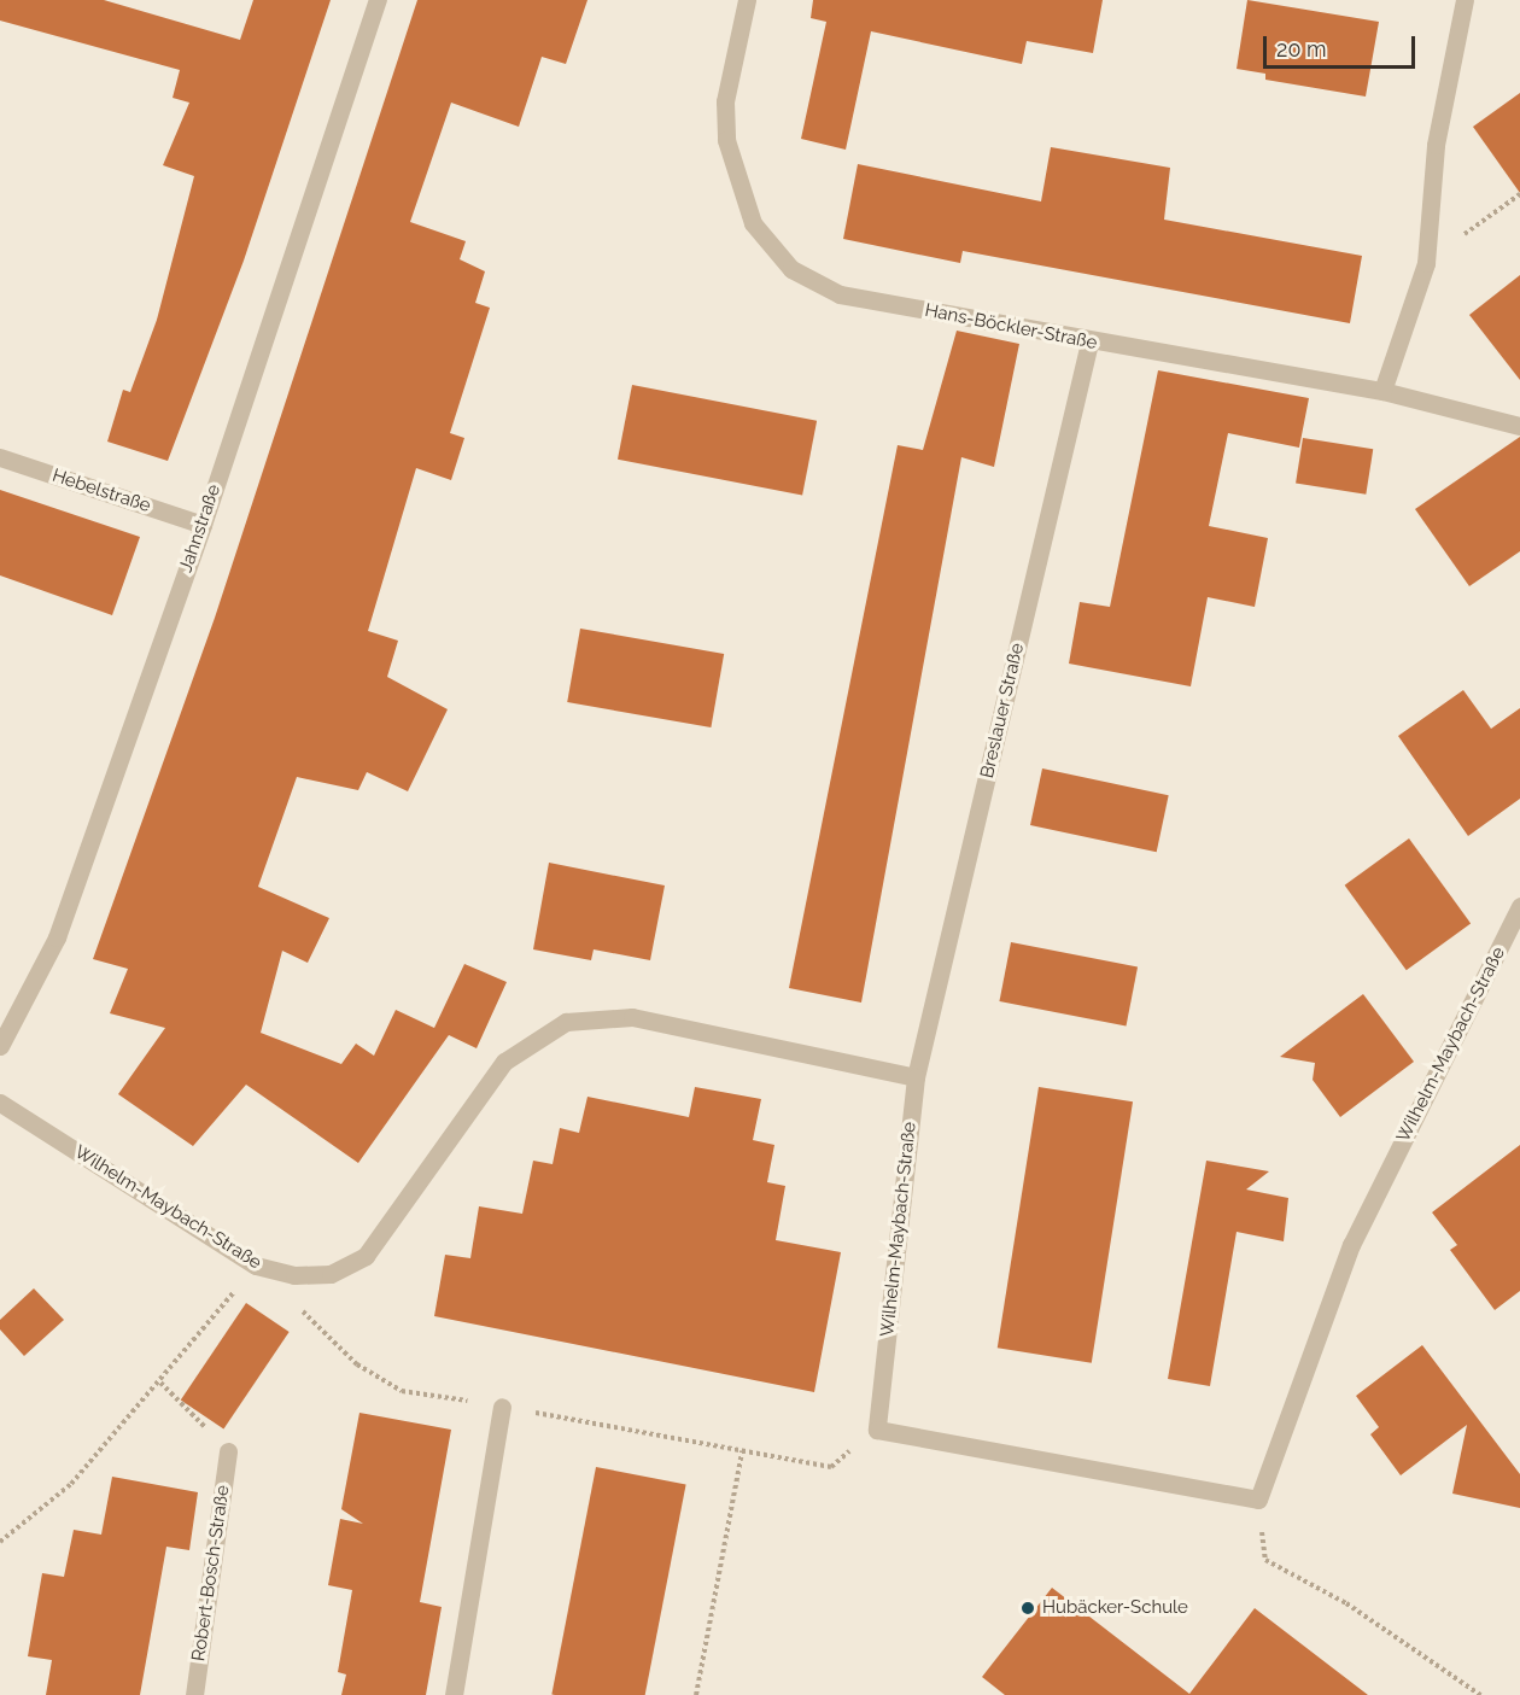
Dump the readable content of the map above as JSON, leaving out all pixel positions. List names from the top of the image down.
{
  "streets": {
    "street": [
      "Hans-Böckler-Straße",
      "Hebelstraße",
      "Jahnstraße",
      "Breslauer Straße",
      "Wilhelm-Maybach-Straße",
      "Robert-Bosch-Straße"
    ]
  },
  "crossings": [
    ["Hans-Böckler-Straße", "Breslauer Straße"],
    ["Hebelstraße", "Jahnstraße"],
    ["Breslauer Straße", "Wilhelm-Maybach-Straße"]
  ],
  "places": ["Hubäcker-Schule"],
  "scale_bar": "20 m"
}
